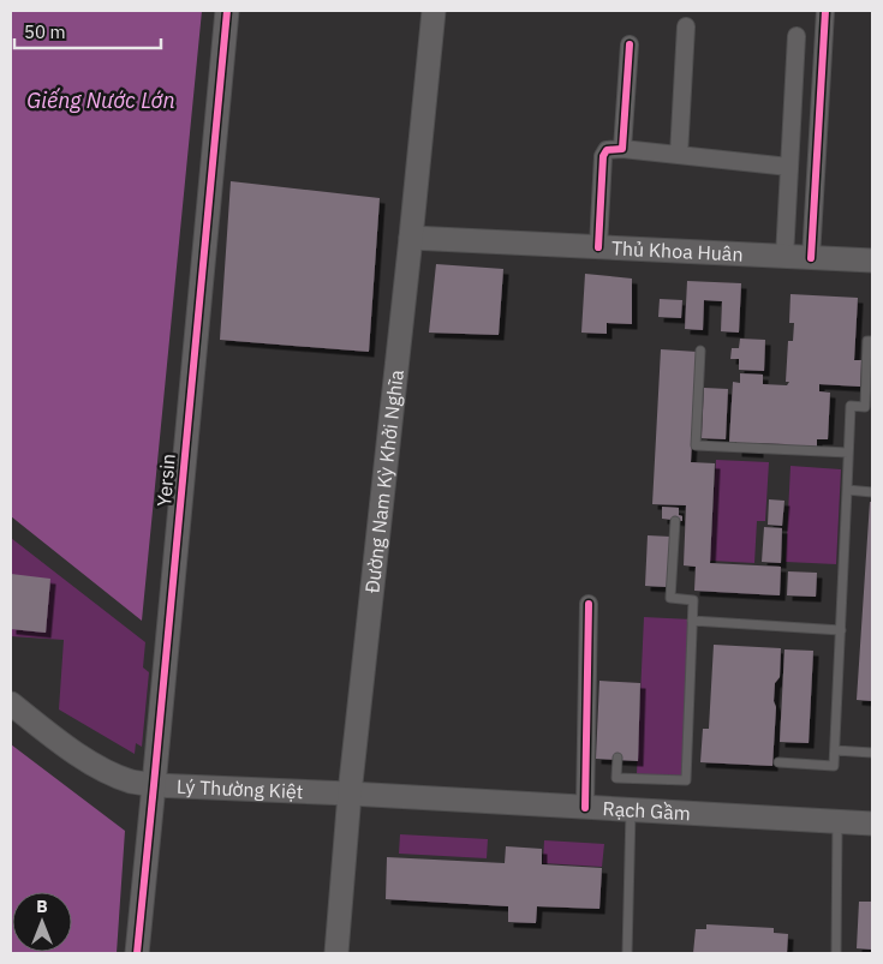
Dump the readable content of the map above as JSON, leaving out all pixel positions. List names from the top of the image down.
{
  "streets": {
    "main road": [
      "Thủ Khoa Huân",
      "Yersin",
      "Đường Nam Kỳ Khởi Nghĩa",
      "Lý Thường Kiệt",
      "Rạch Gầm"
    ]
  },
  "crossings": [
    ["Thủ Khoa Huân", "Đường Nam Kỳ Khởi Nghĩa"],
    ["Yersin", "Lý Thường Kiệt"],
    ["Đường Nam Kỳ Khởi Nghĩa", "Lý Thường Kiệt"],
    ["Đường Nam Kỳ Khởi Nghĩa", "Rạch Gầm"],
    ["Lý Thường Kiệt", "Rạch Gầm"]
  ],
  "water": ["Giếng Nước Lớn"],
  "scale_bar": "50 m",
  "north": "top"
}
